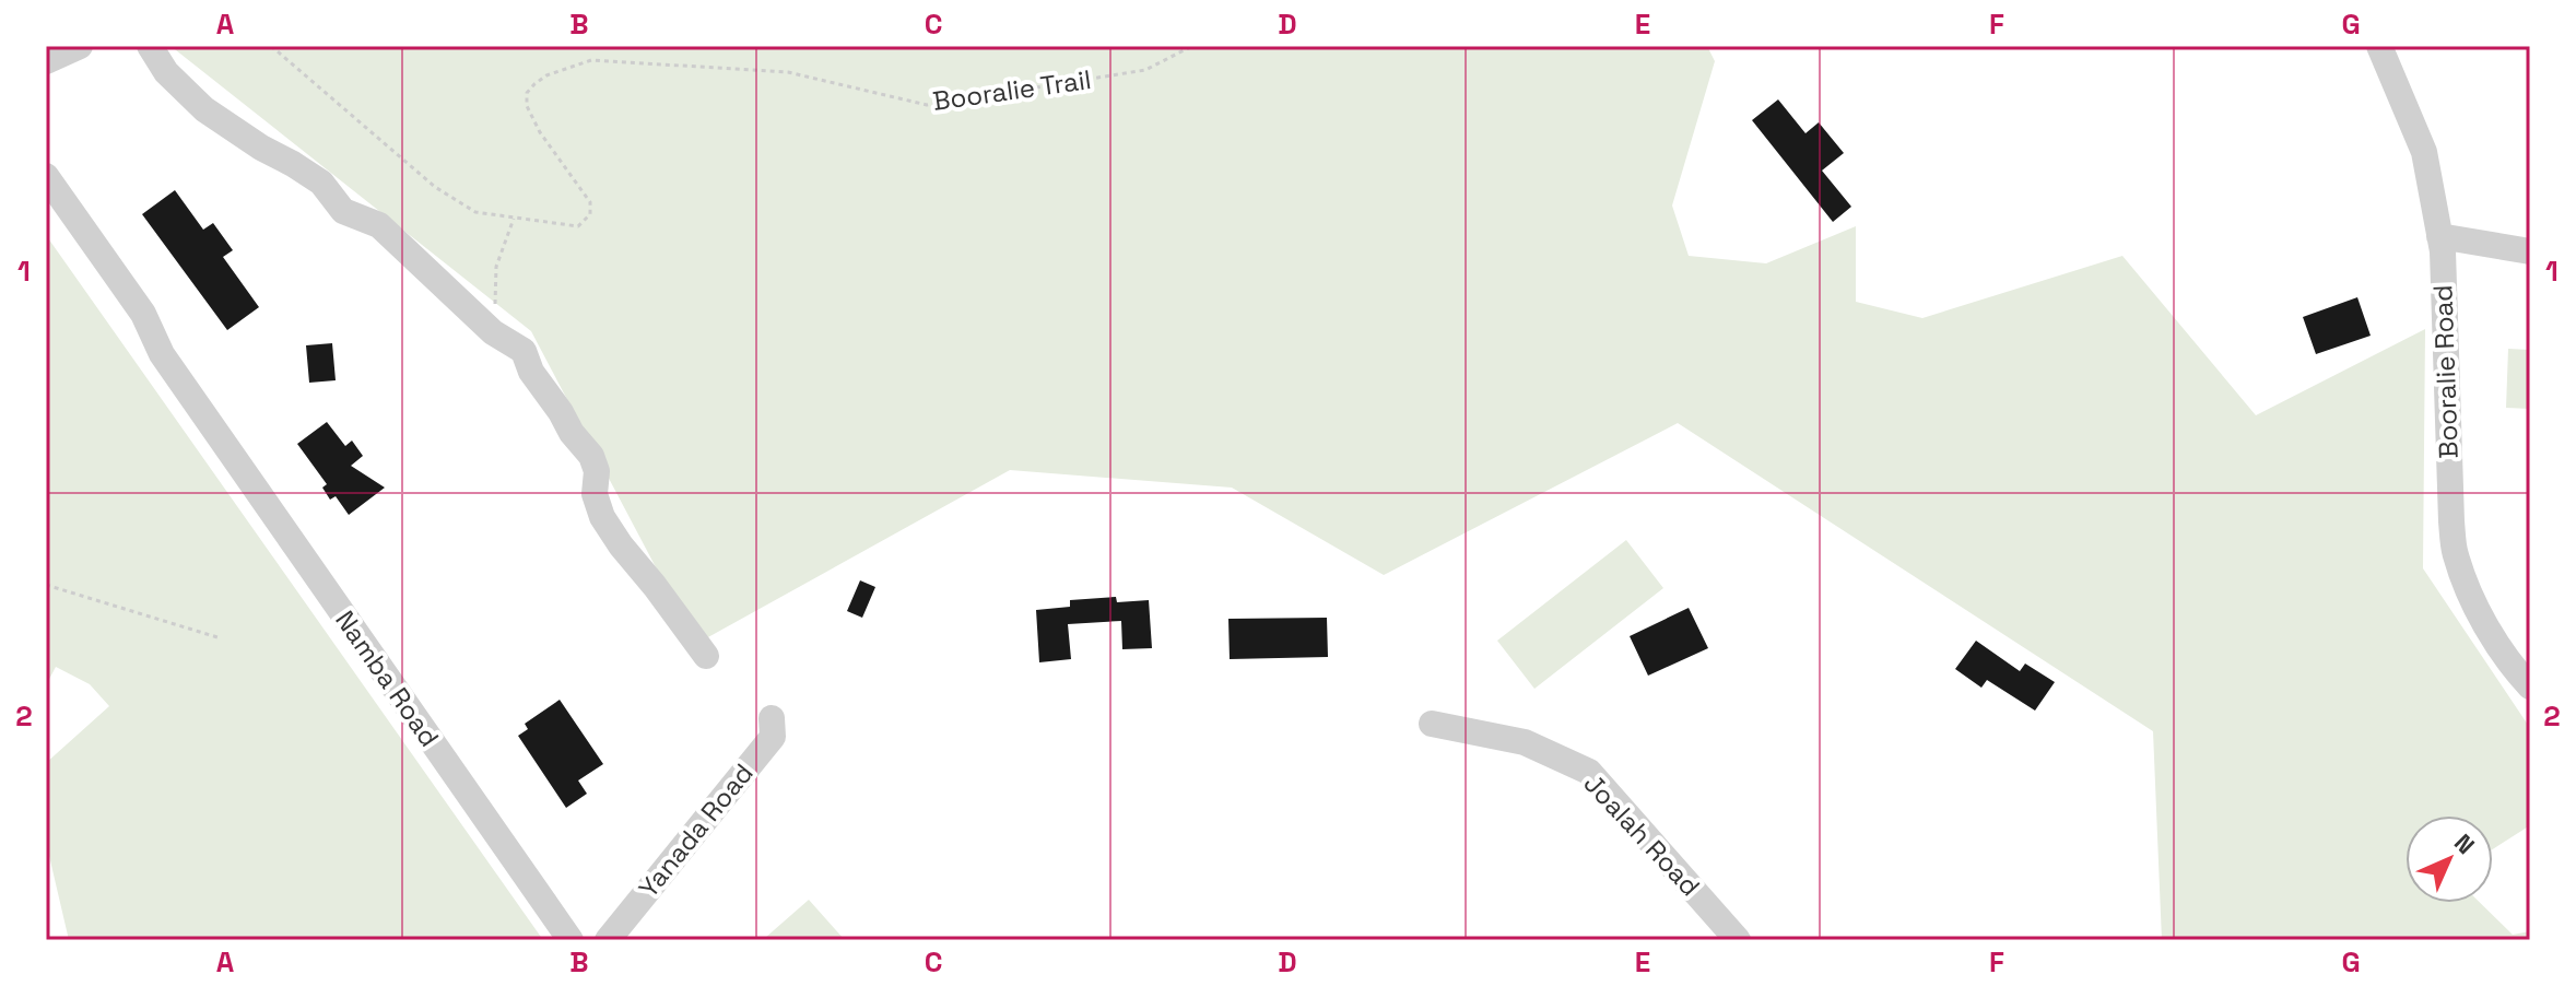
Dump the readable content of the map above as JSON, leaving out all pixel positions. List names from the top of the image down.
{
  "streets": {
    "street": [
      "Booralie Road",
      "Namba Road",
      "Yanada Road",
      "Joalah Road"
    ],
    "path": ["Booralie Trail"]
  },
  "north": "top right",
  "grid": {
    "columns": [
      "A",
      "B",
      "C",
      "D",
      "E",
      "F",
      "G"
    ],
    "rows": ["1", "2"]
  }
}
